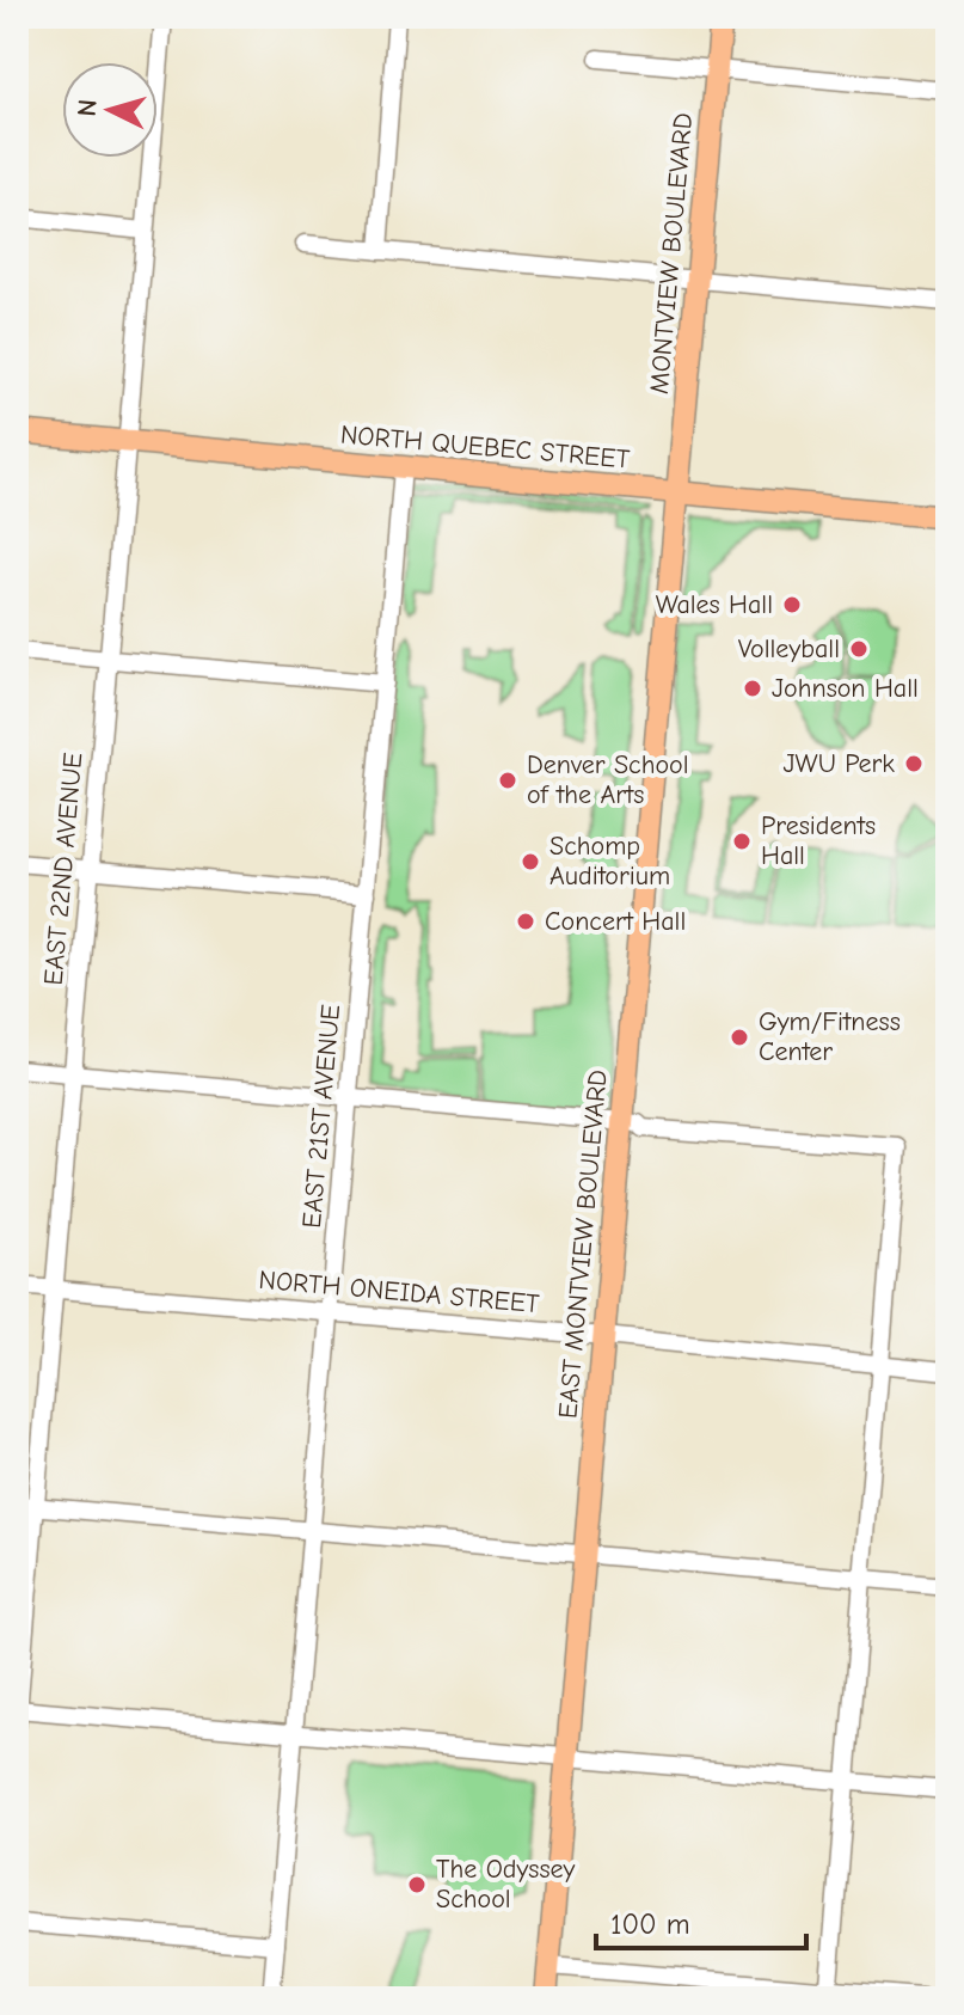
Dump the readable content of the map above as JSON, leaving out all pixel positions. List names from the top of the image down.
{
  "streets": {
    "main road": ["MONTVIEW BOULEVARD", "NORTH QUEBEC STREET", "EAST MONTVIEW BOULEVARD"],
    "street": ["EAST 22ND AVENUE", "EAST 21ST AVENUE", "NORTH ONEIDA STREET"]
  },
  "crossings": [
    ["MONTVIEW BOULEVARD", "NORTH QUEBEC STREET"],
    ["MONTVIEW BOULEVARD", "EAST MONTVIEW BOULEVARD"],
    ["NORTH QUEBEC STREET", "EAST 22ND AVENUE"],
    ["NORTH QUEBEC STREET", "EAST 21ST AVENUE"],
    ["NORTH QUEBEC STREET", "EAST MONTVIEW BOULEVARD"],
    ["EAST 22ND AVENUE", "NORTH ONEIDA STREET"],
    ["EAST 21ST AVENUE", "NORTH ONEIDA STREET"],
    ["EAST MONTVIEW BOULEVARD", "NORTH ONEIDA STREET"]
  ],
  "places": [
    "Wales Hall",
    "Volleyball",
    "Johnson Hall",
    "JWU Perk",
    "Denver School of the Arts",
    "Presidents Hall",
    "Schomp Auditorium",
    "Concert Hall",
    "Gym/Fitness Center",
    "The Odyssey School"
  ],
  "scale_bar": "100 m",
  "north": "left"
}
